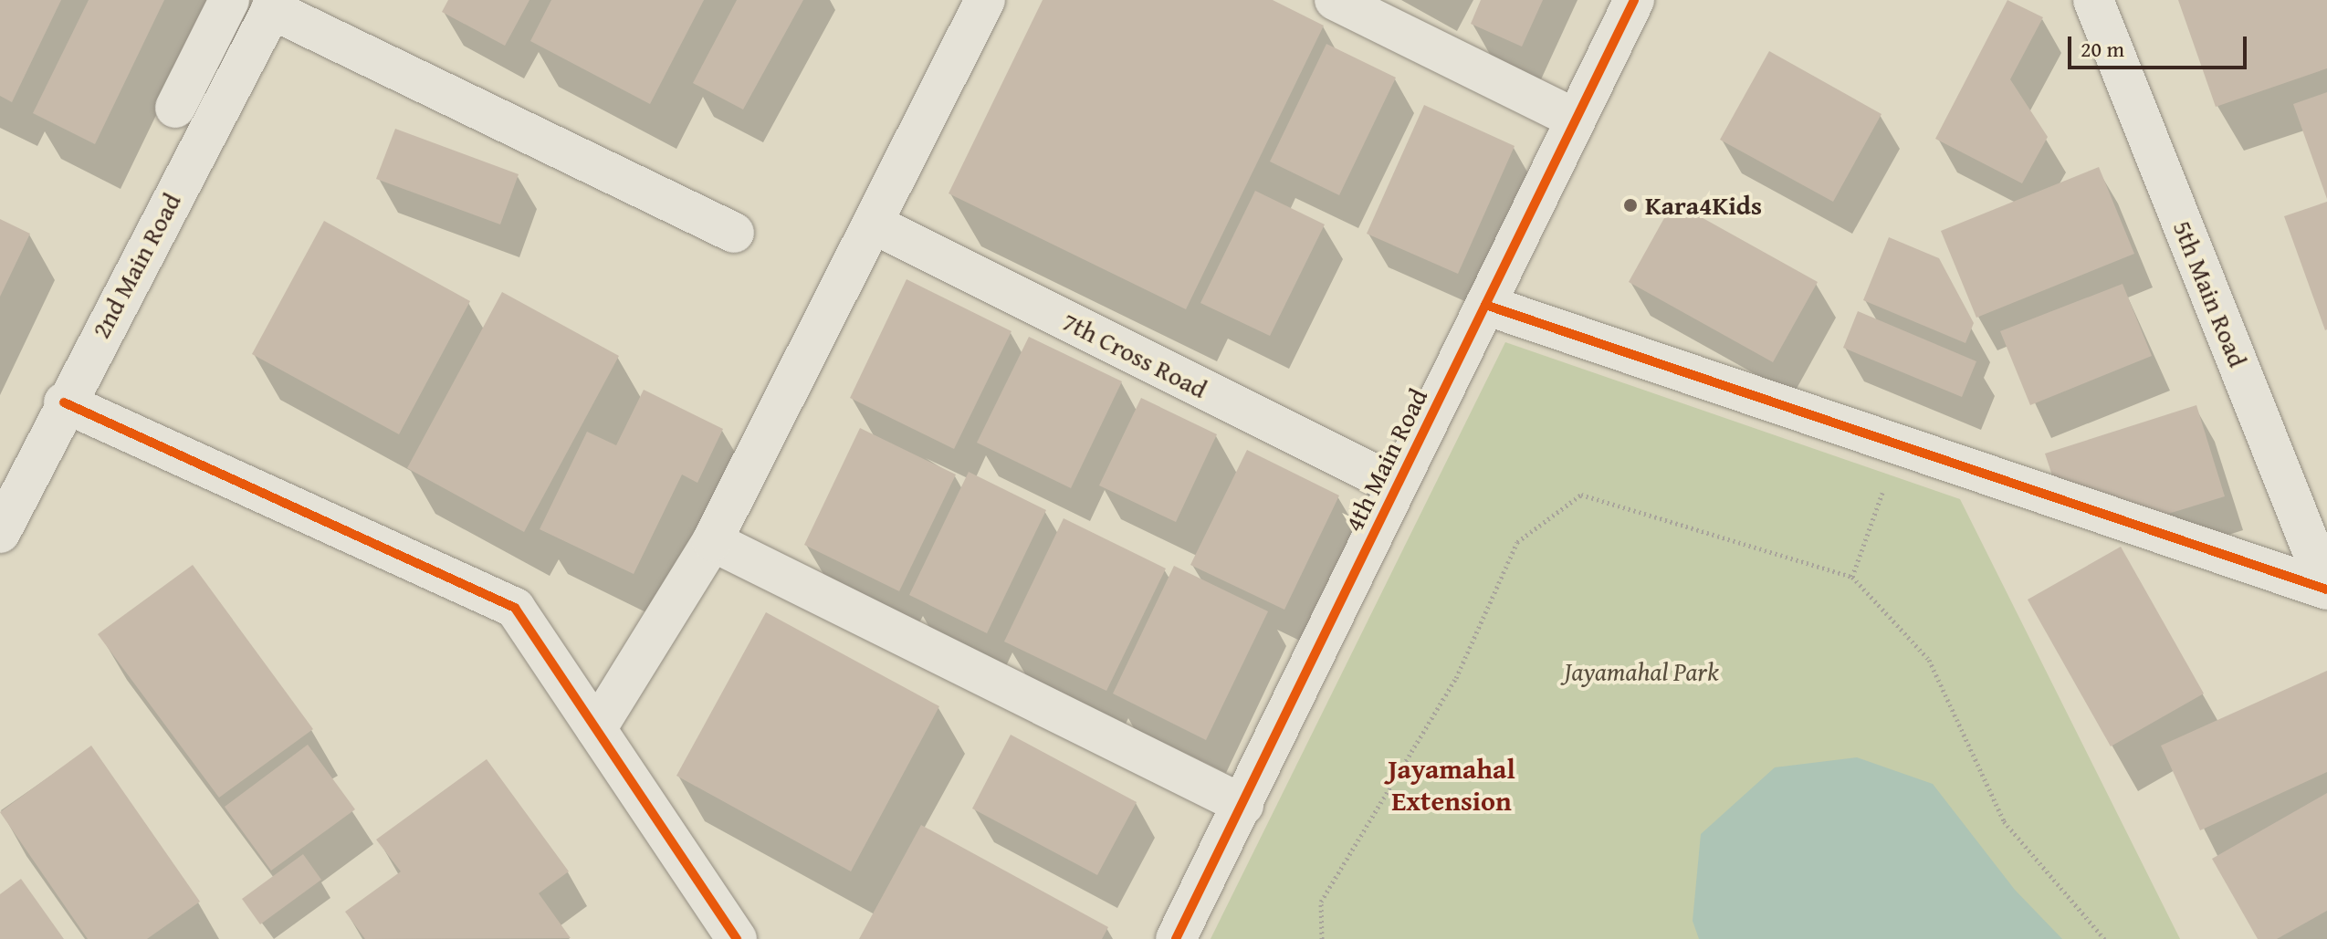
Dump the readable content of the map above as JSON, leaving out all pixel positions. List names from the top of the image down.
{
  "streets": {
    "street": [
      "2nd Main Road",
      "5th Main Road",
      "7th Cross Road",
      "4th Main Road"
    ]
  },
  "crossings": [
    ["7th Cross Road", "4th Main Road"]
  ],
  "districts": ["Jayamahal Extension"],
  "parks": ["Jayamahal Park"],
  "places": ["Kara4Kids"],
  "scale_bar": "20 m"
}
